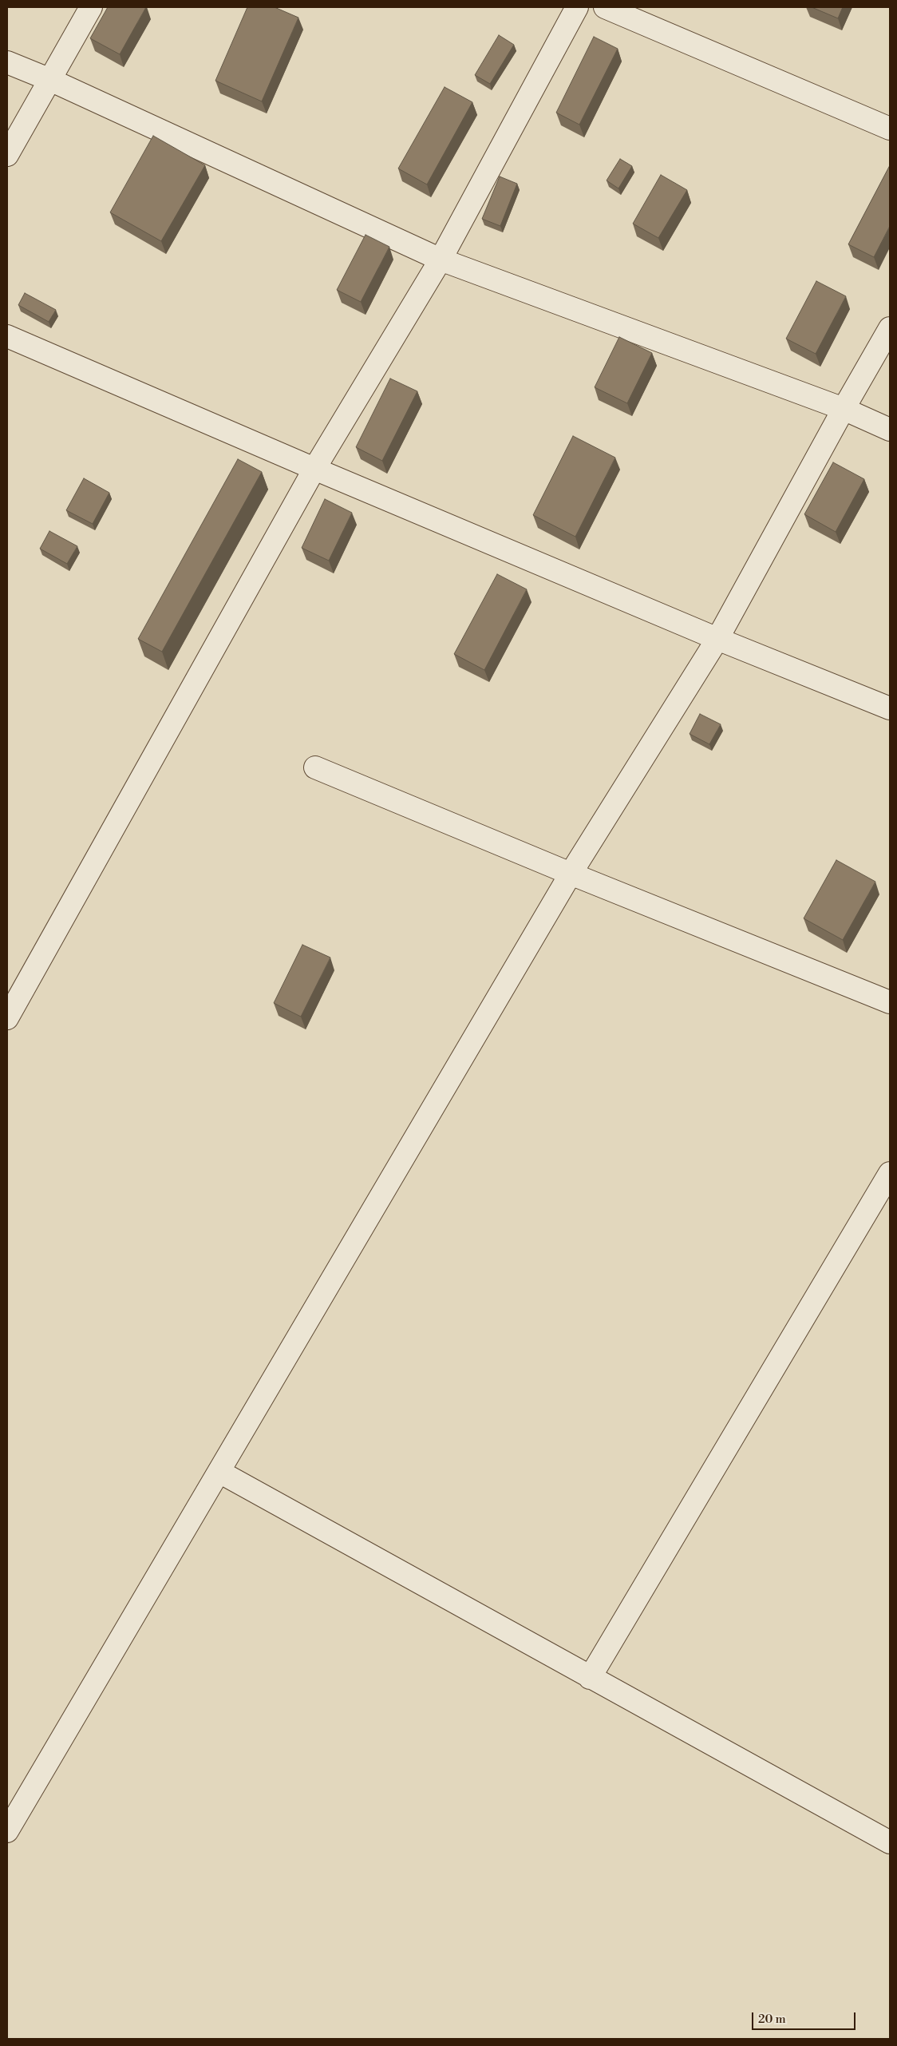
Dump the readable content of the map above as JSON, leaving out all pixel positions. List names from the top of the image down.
{
  "scale_bar": "20 m"
}
